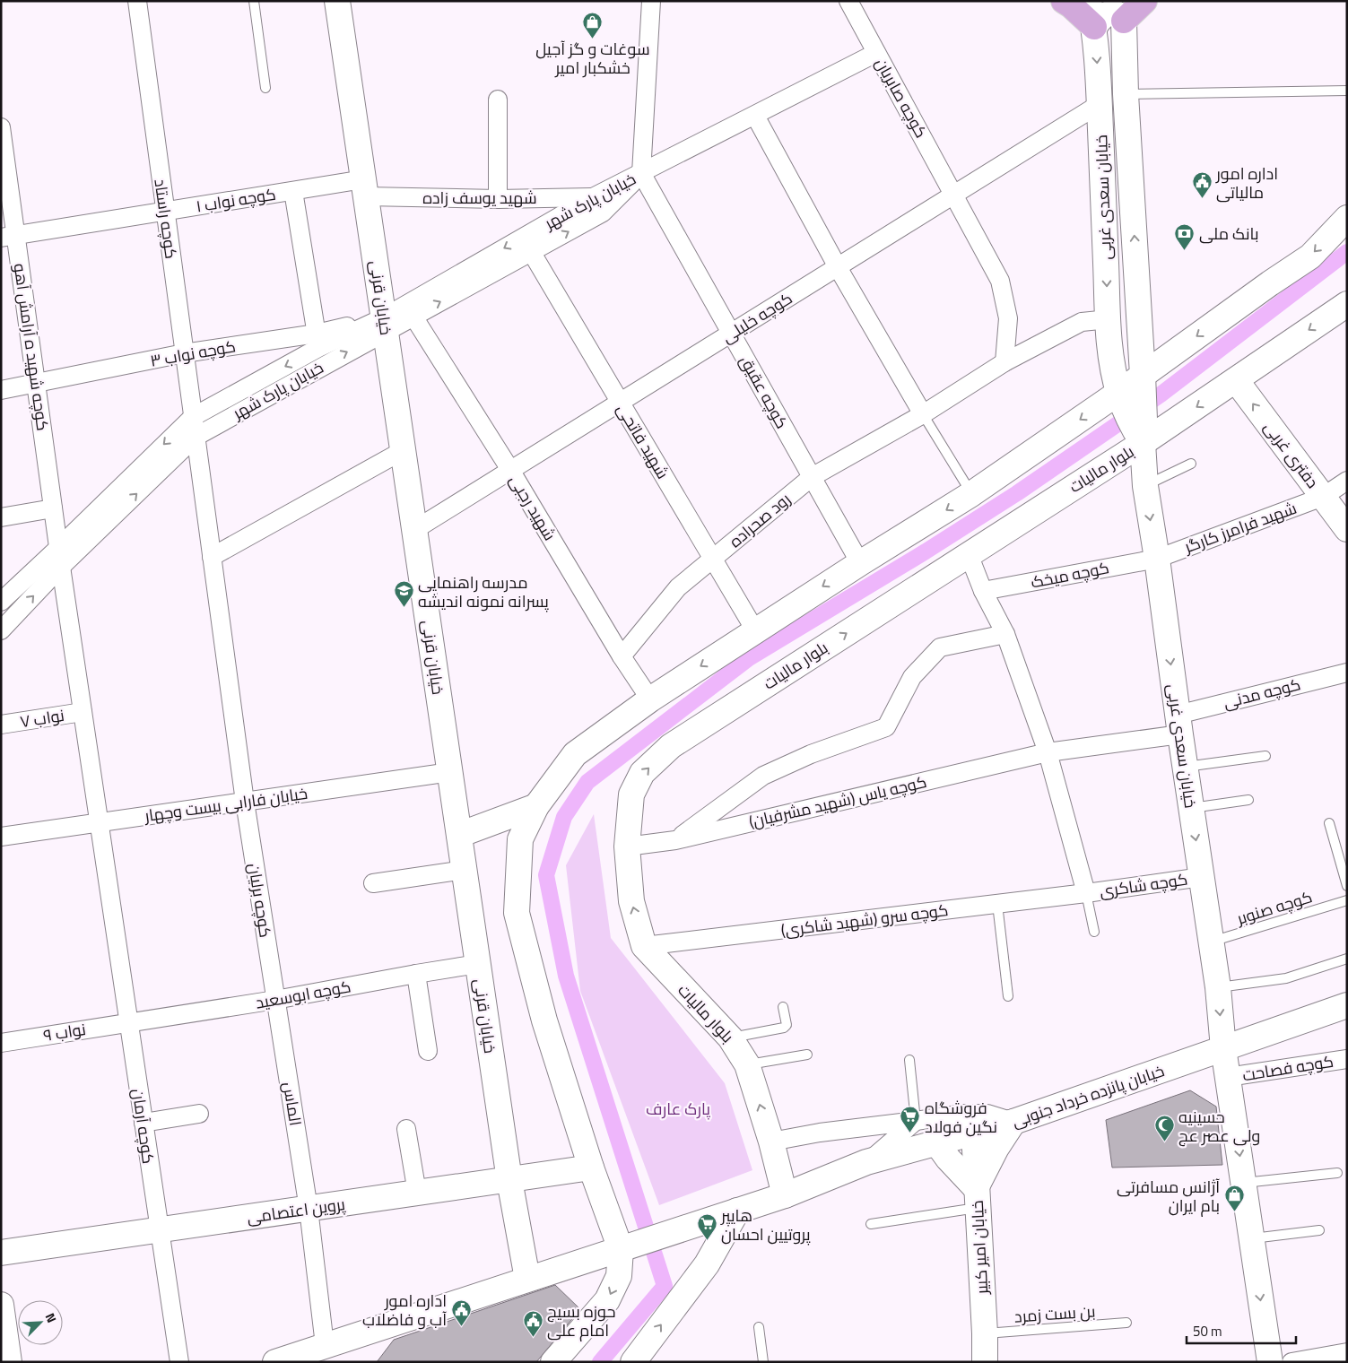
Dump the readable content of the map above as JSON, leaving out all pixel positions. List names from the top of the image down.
{
  "streets": {
    "street": [
      "کوچه صابریان",
      "شهید یوسف زاده",
      "خیابان سعدی غربی",
      "کوچه نواب ۱",
      "خیابان پارک شهر",
      "کوچه راستاد",
      "خیابان قرنی",
      "کوچه خلیلی",
      "کوچه شهید ه آرامش آهو",
      "کوچه نواب ۳",
      "کوچه عقیق",
      "شهید فاتحی",
      "دفتری غربی",
      "بلوار مالیات",
      "شهید رجبی",
      "رود صحراده",
      "شهید فرامرز کارگر",
      "کوچه میخک",
      "کوچه مدنی",
      "نواب ۷",
      "کوچه یاس (شهید مشرفیان)",
      "خیابان فارابی بیست وچهار",
      "کوچه شاکری",
      "کوچه برلیان",
      "کوچه سرو (شهید شاکری)",
      "کوچه ابوسعید",
      "نواب ۹",
      "کوچه فصاحت",
      "خیابان پانزده خرداد جنوبی",
      "الماس",
      "کوچه آرمان",
      "پروین اعتصامی",
      "خیابان امیر کبیر"
    ],
    "lane": ["کوچه صنوبر", "بن بست زمرد"]
  },
  "crossings": [
    ["کوچه صابریان", "کوچه خلیلی"],
    ["کوچه صابریان", "رود صحراده"],
    ["شهید یوسف زاده", "کوچه نواب ۱"],
    ["شهید یوسف زاده", "خیابان پارک شهر"],
    ["شهید یوسف زاده", "خیابان قرنی"],
    ["خیابان سعدی غربی", "کوچه خلیلی"],
    ["خیابان سعدی غربی", "بلوار مالیات"],
    ["خیابان سعدی غربی", "رود صحراده"],
    ["خیابان سعدی غربی", "شهید فرامرز کارگر"],
    ["خیابان سعدی غربی", "کوچه میخک"],
    ["خیابان سعدی غربی", "کوچه مدنی"],
    ["خیابان سعدی غربی", "کوچه شاکری"],
    ["خیابان سعدی غربی", "کوچه صنوبر"],
    ["خیابان سعدی غربی", "کوچه فصاحت"],
    ["خیابان سعدی غربی", "خیابان پانزده خرداد جنوبی"],
    ["کوچه نواب ۱", "کوچه راستاد"],
    ["کوچه نواب ۱", "خیابان قرنی"],
    ["کوچه نواب ۱", "کوچه شهید ه آرامش آهو"],
    ["خیابان پارک شهر", "کوچه راستاد"],
    ["خیابان پارک شهر", "خیابان قرنی"],
    ["خیابان پارک شهر", "کوچه شهید ه آرامش آهو"],
    ["خیابان پارک شهر", "کوچه نواب ۳"],
    ["خیابان پارک شهر", "کوچه عقیق"],
    ["خیابان پارک شهر", "شهید فاتحی"],
    ["خیابان پارک شهر", "شهید رجبی"],
    ["کوچه راستاد", "کوچه نواب ۳"],
    ["کوچه راستاد", "کوچه برلیان"],
    ["خیابان قرنی", "کوچه خلیلی"],
    ["خیابان قرنی", "کوچه نواب ۳"],
    ["خیابان قرنی", "خیابان فارابی بیست وچهار"],
    ["خیابان قرنی", "کوچه ابوسعید"],
    ["خیابان قرنی", "پروین اعتصامی"],
    ["کوچه خلیلی", "کوچه عقیق"],
    ["کوچه خلیلی", "شهید فاتحی"],
    ["کوچه خلیلی", "شهید رجبی"],
    ["کوچه شهید ه آرامش آهو", "کوچه نواب ۳"],
    ["کوچه شهید ه آرامش آهو", "نواب ۷"],
    ["کوچه شهید ه آرامش آهو", "خیابان فارابی بیست وچهار"],
    ["کوچه شهید ه آرامش آهو", "کوچه آرمان"],
    ["کوچه عقیق", "بلوار مالیات"],
    ["کوچه عقیق", "رود صحراده"],
    ["شهید فاتحی", "بلوار مالیات"],
    ["شهید فاتحی", "رود صحراده"],
    ["دفتری غربی", "بلوار مالیات"],
    ["دفتری غربی", "شهید فرامرز کارگر"],
    ["بلوار مالیات", "شهید رجبی"],
    ["بلوار مالیات", "کوچه یاس (شهید مشرفیان)"],
    ["بلوار مالیات", "کوچه سرو (شهید شاکری)"],
    ["بلوار مالیات", "خیابان پانزده خرداد جنوبی"],
    ["بلوار مالیات", "پروین اعتصامی"],
    ["شهید رجبی", "رود صحراده"],
    ["شهید فرامرز کارگر", "کوچه میخک"],
    ["کوچه مدنی", "کوچه یاس (شهید مشرفیان)"],
    ["خیابان فارابی بیست وچهار", "کوچه برلیان"],
    ["خیابان فارابی بیست وچهار", "کوچه آرمان"],
    ["کوچه شاکری", "کوچه سرو (شهید شاکری)"],
    ["کوچه برلیان", "کوچه ابوسعید"],
    ["کوچه برلیان", "الماس"],
    ["کوچه ابوسعید", "نواب ۹"],
    ["کوچه ابوسعید", "الماس"],
    ["کوچه ابوسعید", "کوچه آرمان"],
    ["نواب ۹", "کوچه آرمان"],
    ["خیابان پانزده خرداد جنوبی", "خیابان امیر کبیر"],
    ["الماس", "پروین اعتصامی"],
    ["کوچه آرمان", "پروین اعتصامی"],
    ["خیابان امیر کبیر", "بن بست زمرد"]
  ],
  "one_way": ["دفتری غربی"],
  "parks": ["پارک عارف"],
  "places": {
    "shop": ["سوغات و گز آجیل خشکبار امیر", "آژانس مسافرتی بام ایران"],
    "public building": ["اداره امور مالیاتی", "اداره امور آب و فاضلاب", "حوزه بسیج امام علی"],
    "bank": ["بانک ملی"],
    "school or university": ["مدرسه راهنمایی پسرانه نمونه اندیشه"],
    "supermarket": ["فروشگاه نگین فولاد", "هایپر پروتیین احسان"],
    "mosque": ["حسینیه ولی عصر عج"]
  },
  "scale_bar": "50 m",
  "north": "top right"
}
